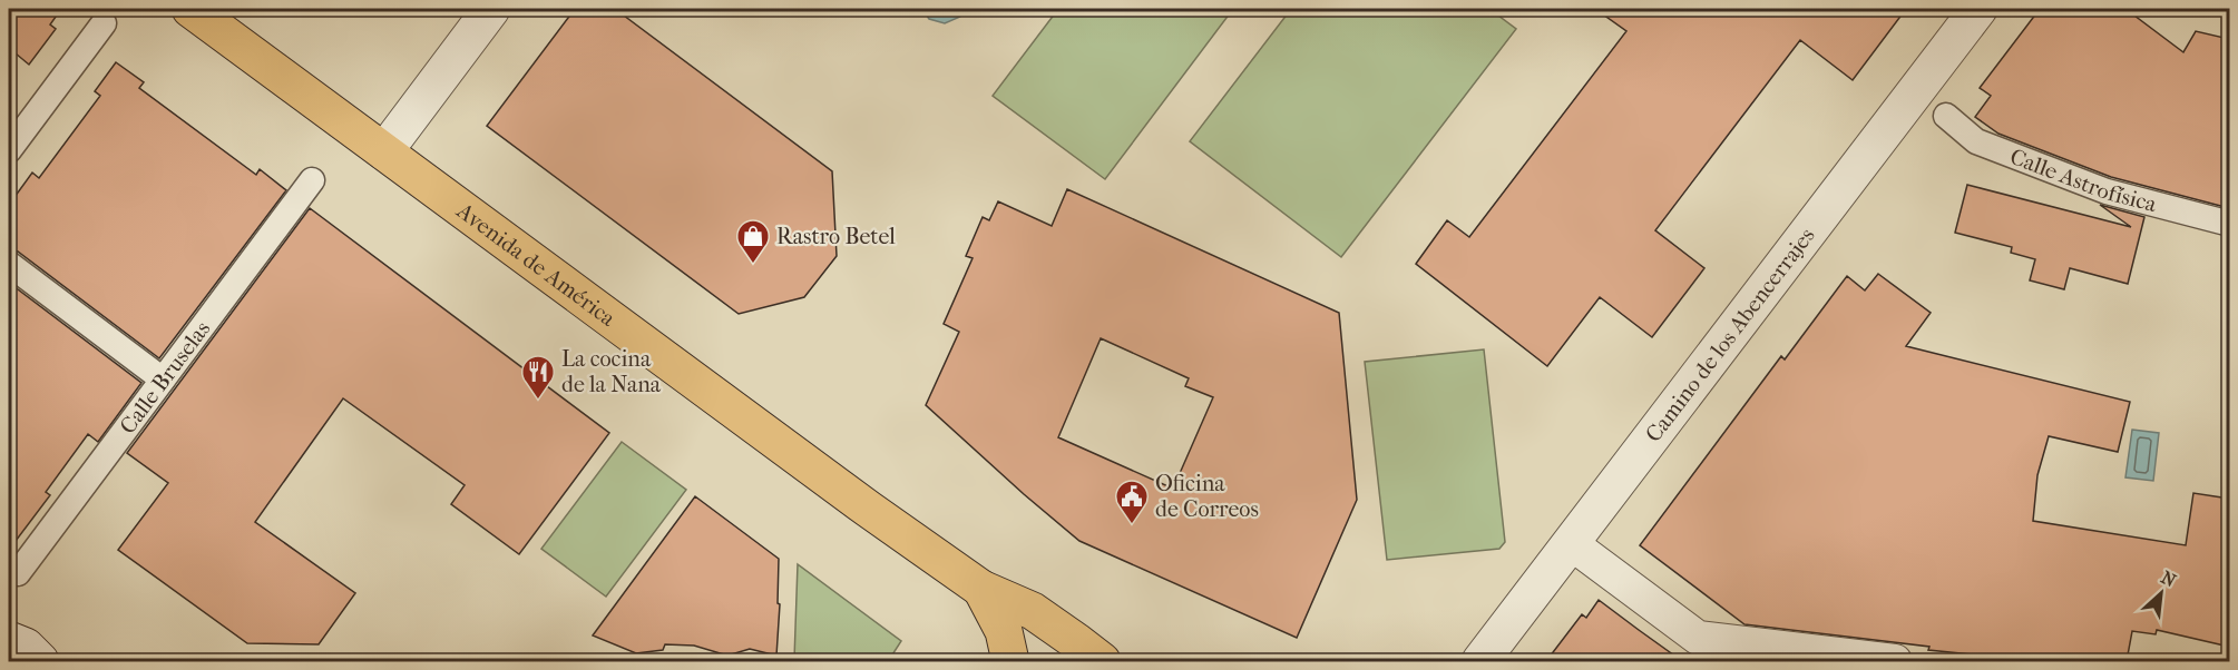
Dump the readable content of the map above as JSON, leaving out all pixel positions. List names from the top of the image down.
{
  "streets": {
    "main road": ["Avenida de América"],
    "street": ["Calle Astrofísica", "Camino de los Abencerrajes", "Calle Bruselas"]
  },
  "places": {
    "shop": ["Rastro Betel"],
    "restaurant": ["La cocina de la Nana"],
    "public building": ["Oficina de Correos"]
  },
  "north": "top right"
}
